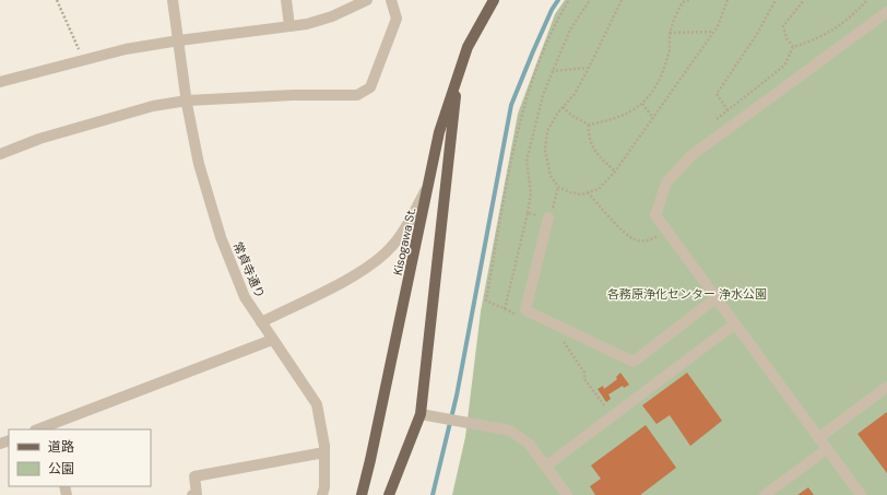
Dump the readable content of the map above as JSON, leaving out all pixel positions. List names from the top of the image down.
{
  "streets": {
    "main road": ["Kisogawa St."],
    "street": ["常貞寺通り"]
  },
  "parks": ["各務原浄化センター 浄水公園"],
  "legend": ["道路", "公園"]
}
